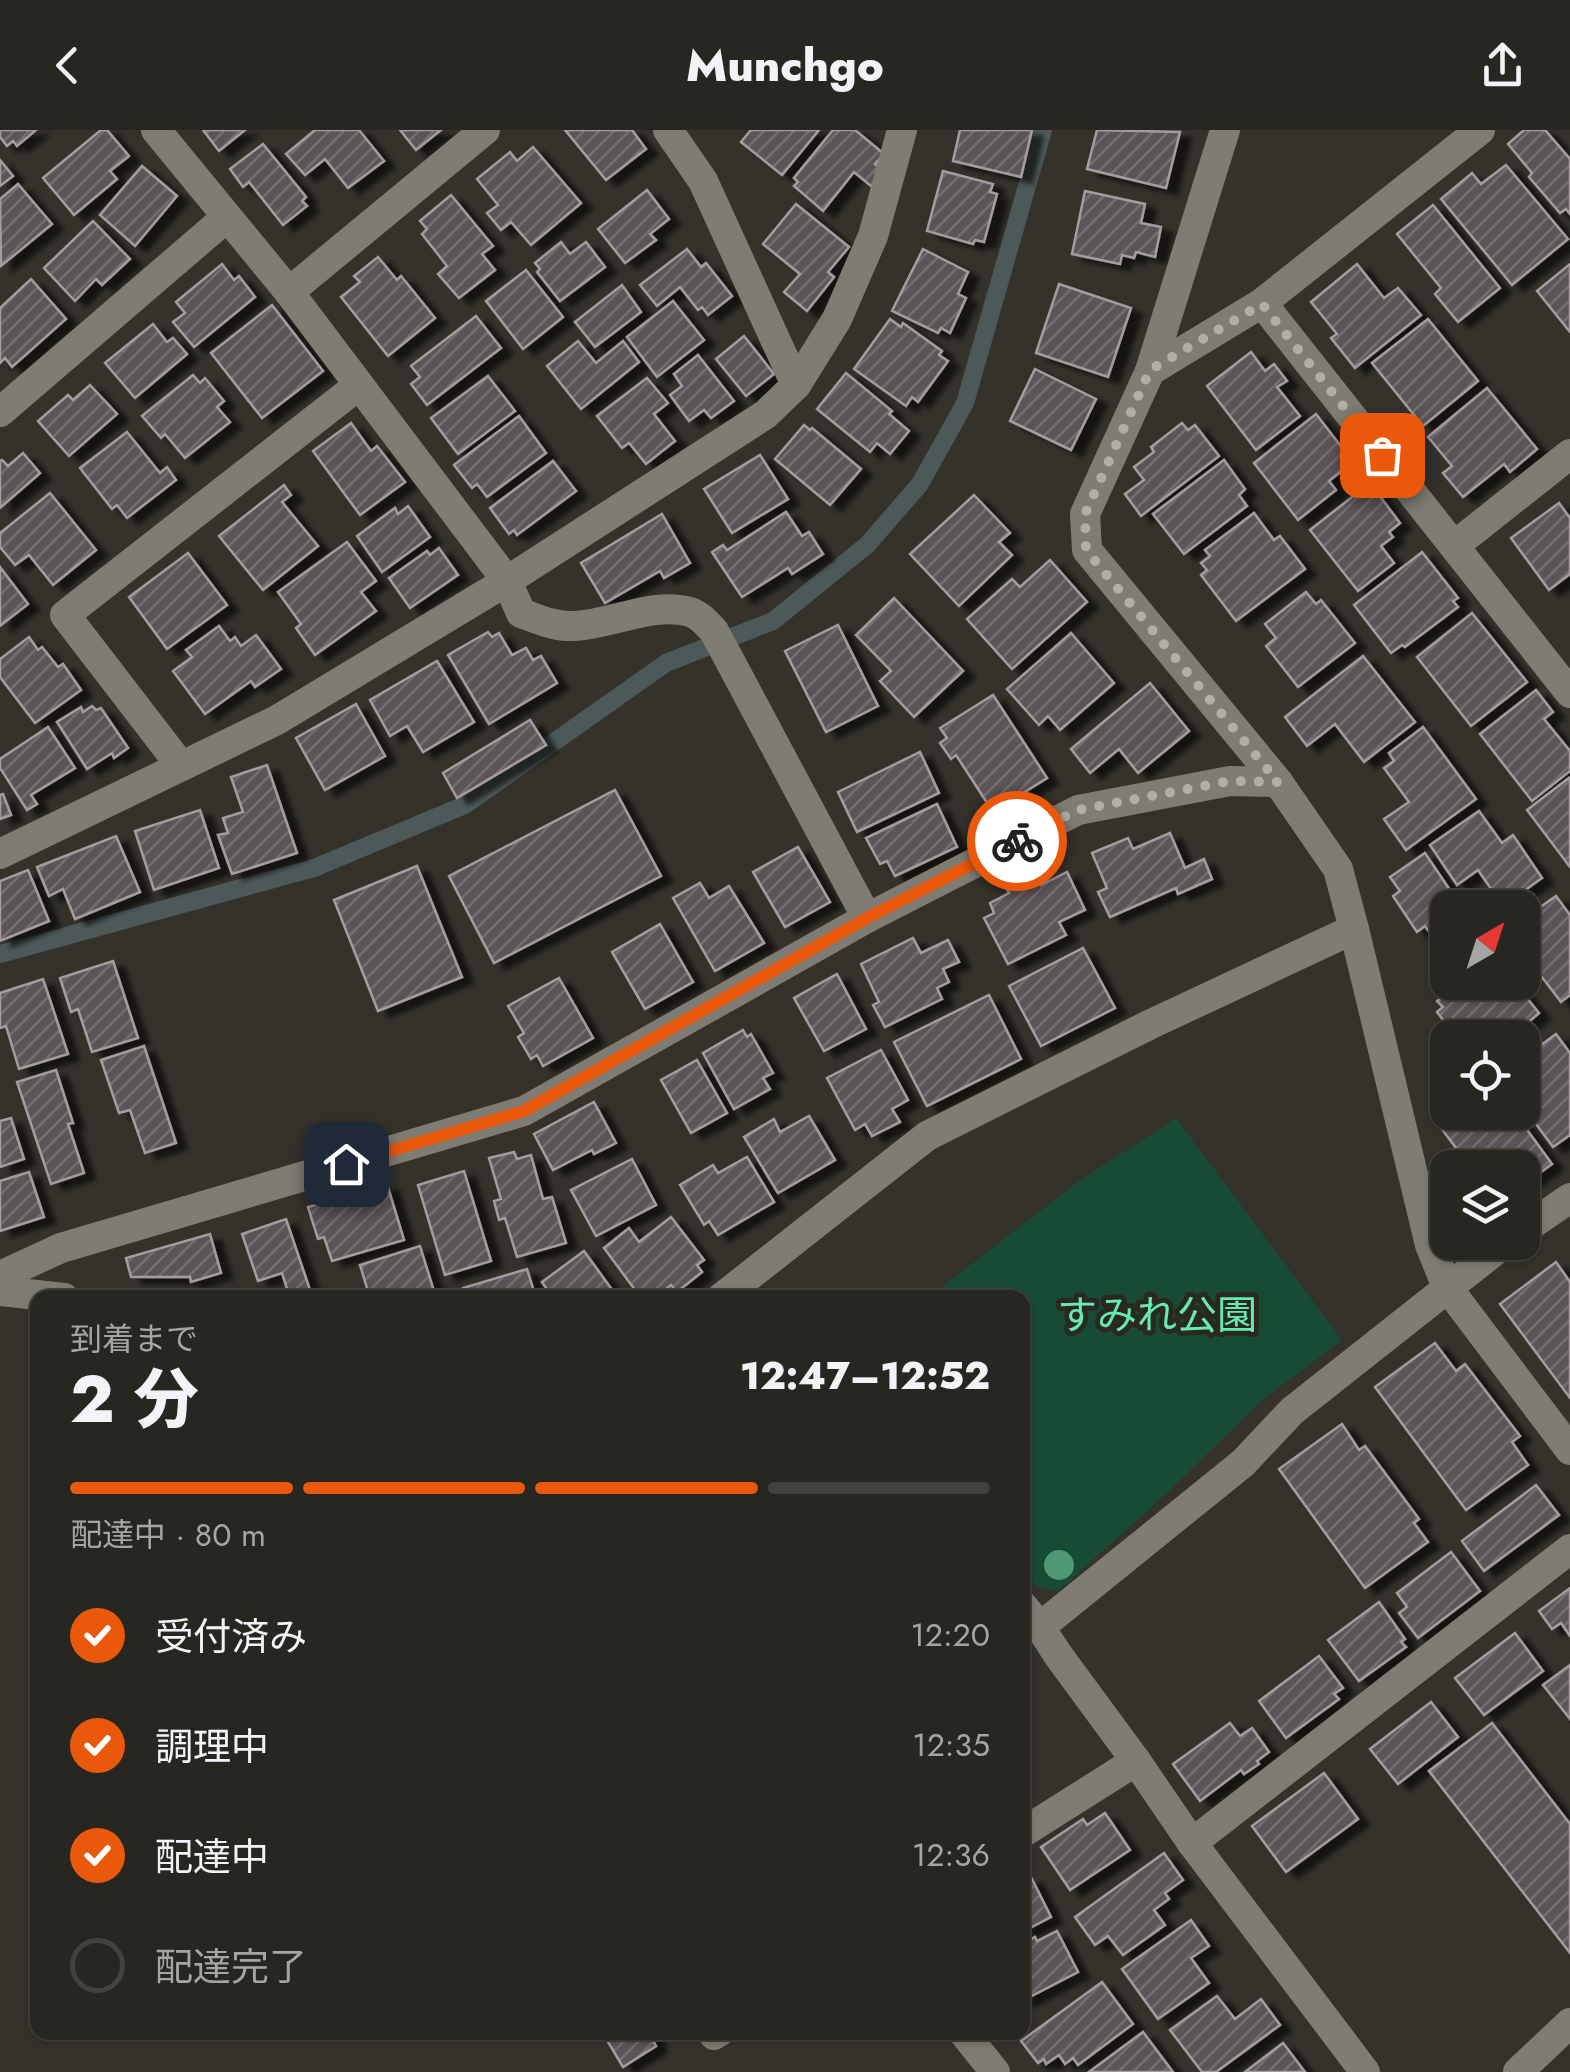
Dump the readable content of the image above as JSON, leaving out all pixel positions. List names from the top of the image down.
{
  "parks": ["すみれ公園"],
  "north": "top right",
  "page": {
    "header": "Munchgo",
    "heading": ["2 分", "到着まで", "12:47–12:52"],
    "bar": "配達中 · 80 m",
    "list": [
      ["受付済み", "12:20"],
      ["調理中", "12:35"],
      ["配達中", "12:36"],
      "配達完了"
    ]
  }
}
